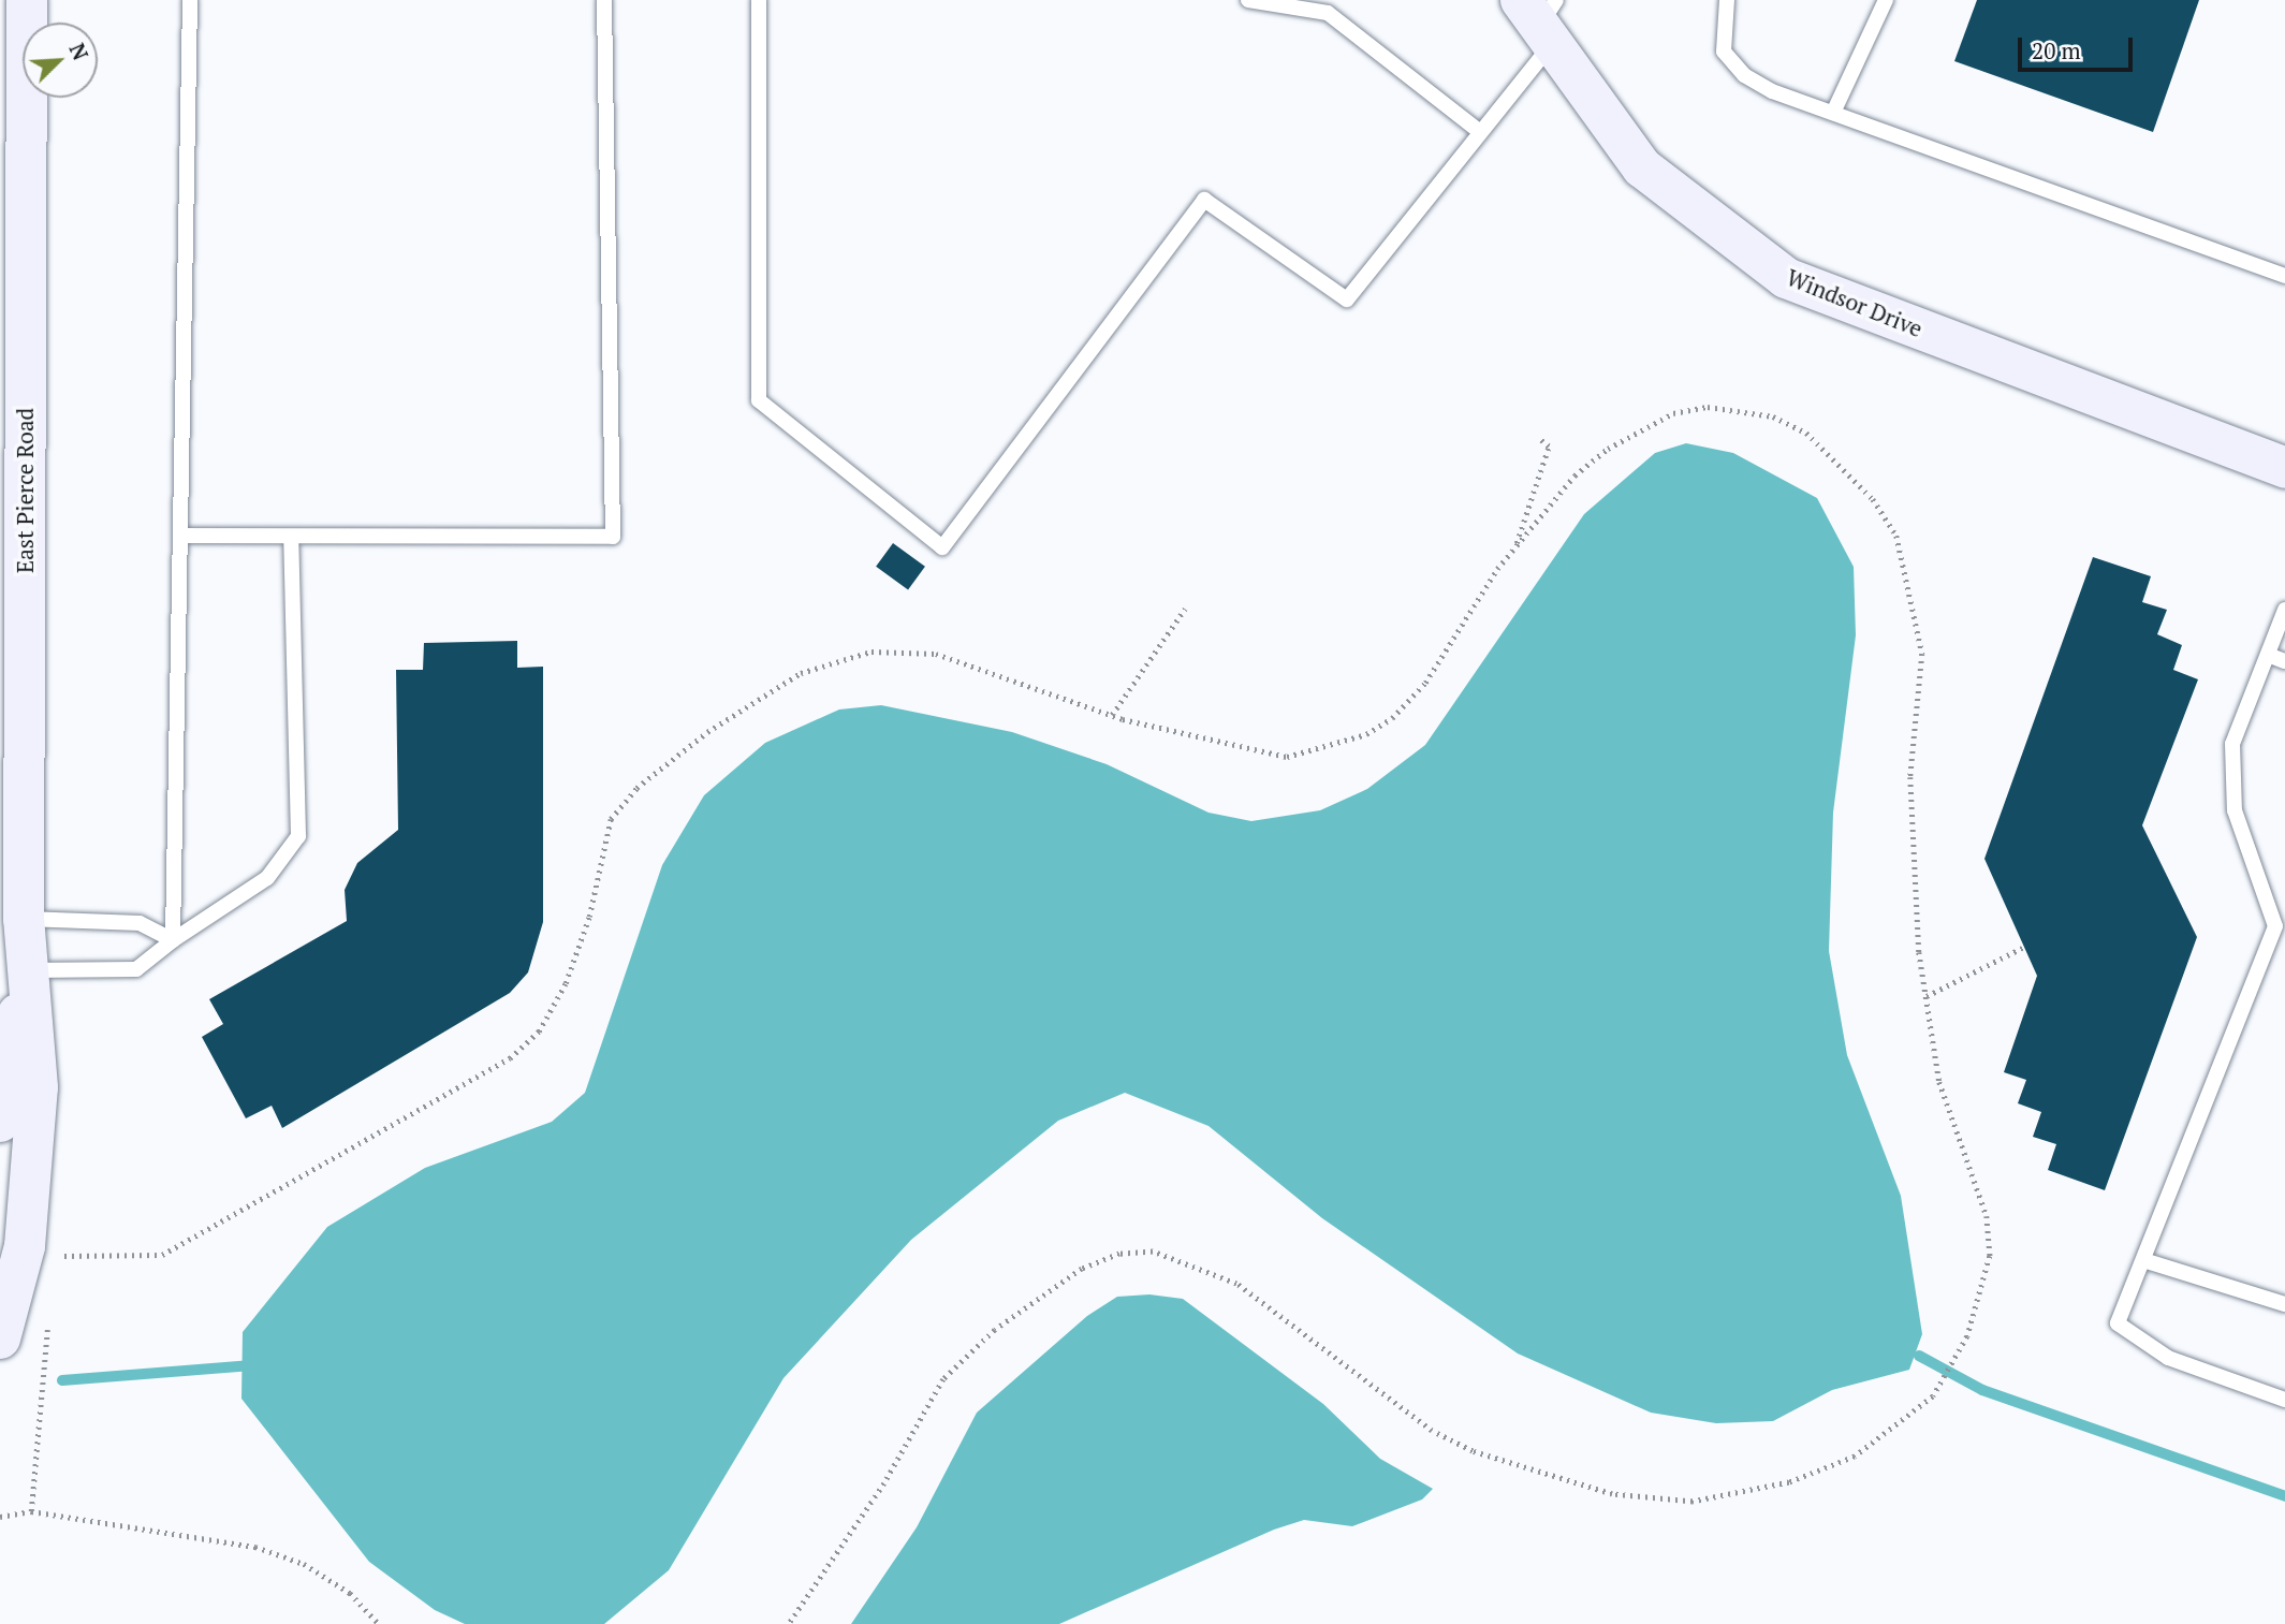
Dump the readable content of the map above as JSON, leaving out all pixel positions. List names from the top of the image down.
{
  "streets": {
    "street": ["Windsor Drive", "East Pierce Road"]
  },
  "scale_bar": "20 m",
  "north": "top right"
}
